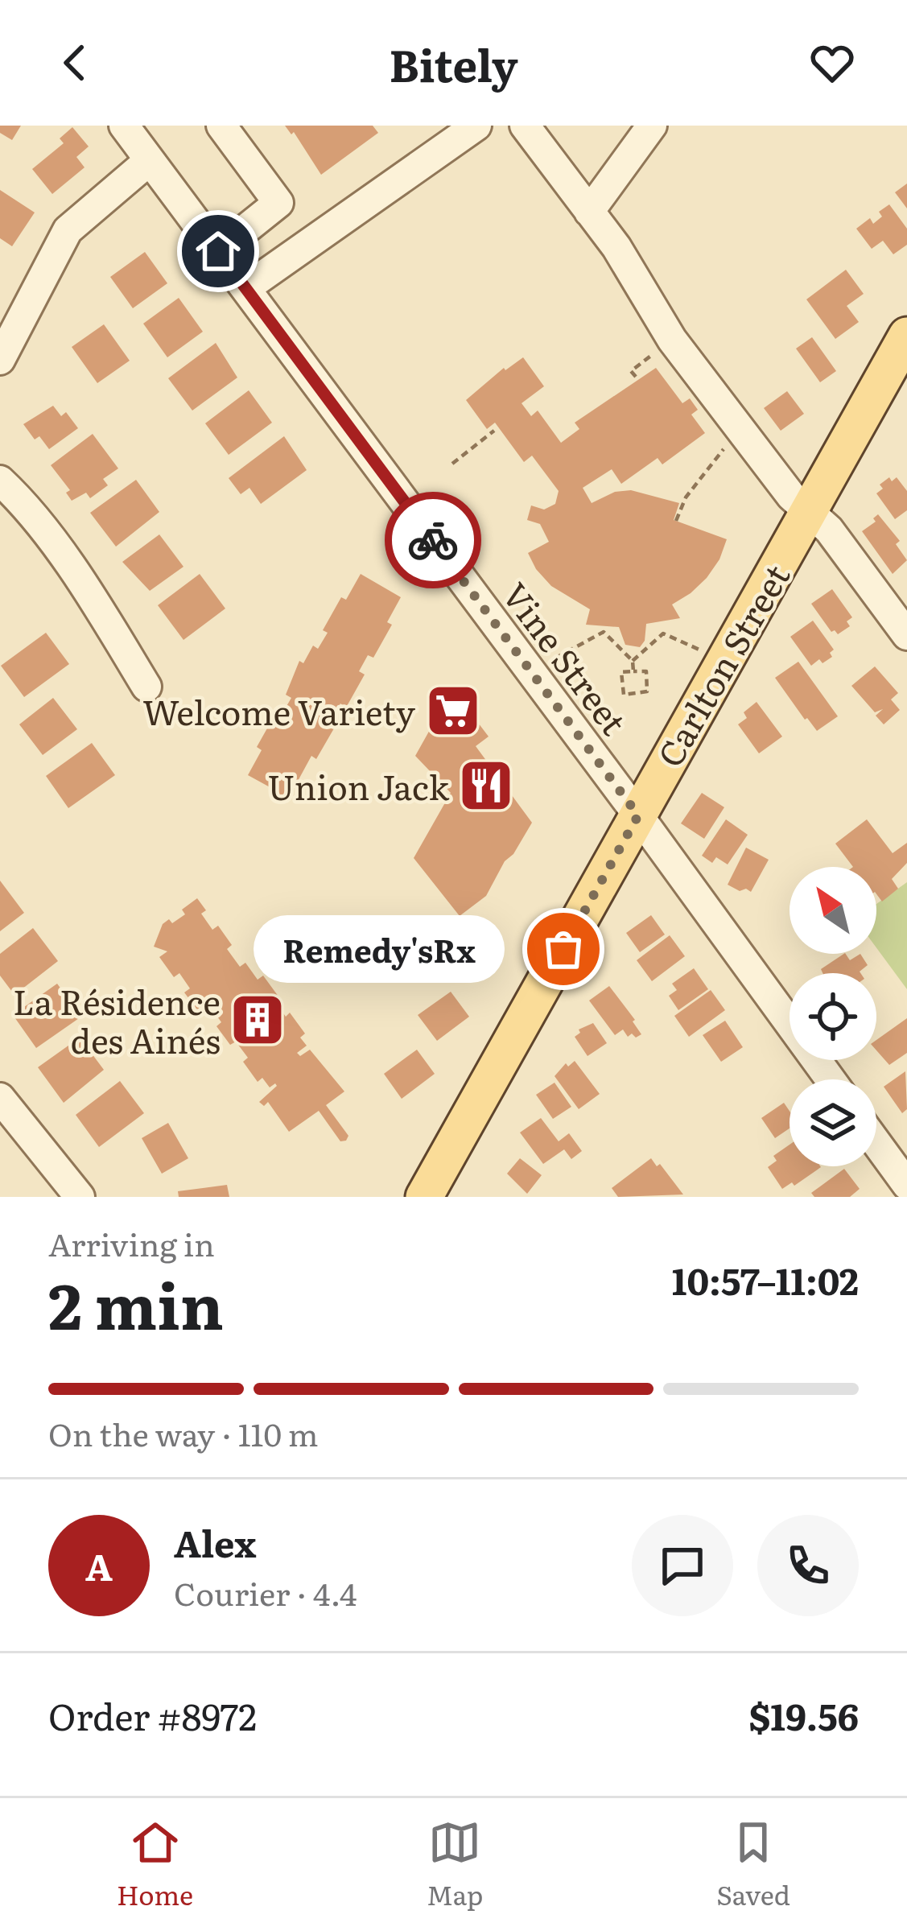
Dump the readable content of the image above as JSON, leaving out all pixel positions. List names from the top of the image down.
{
  "streets": {
    "main road": ["Carlton Street"],
    "street": ["Vine Street"]
  },
  "crossings": [
    ["Vine Street", "Carlton Street"]
  ],
  "places": {
    "supermarket": ["Welcome Variety"],
    "restaurant": ["Union Jack"],
    "other": ["Remedy'sRx"],
    "building": ["La Résidence des Ainés"]
  },
  "north": "top left",
  "page": {
    "header": "Bitely",
    "bubble": "Remedy'sRx",
    "heading": ["2 min", "Arriving in", "10:57–11:02"],
    "panel": [
      "Alex",
      "Courier · 4.4",
      "Order #8972",
      "$19.56"
    ],
    "bar": "On the way · 110 m",
    "round": "A",
    "tabs": ["Home", "Map", "Saved"]
  }
}
